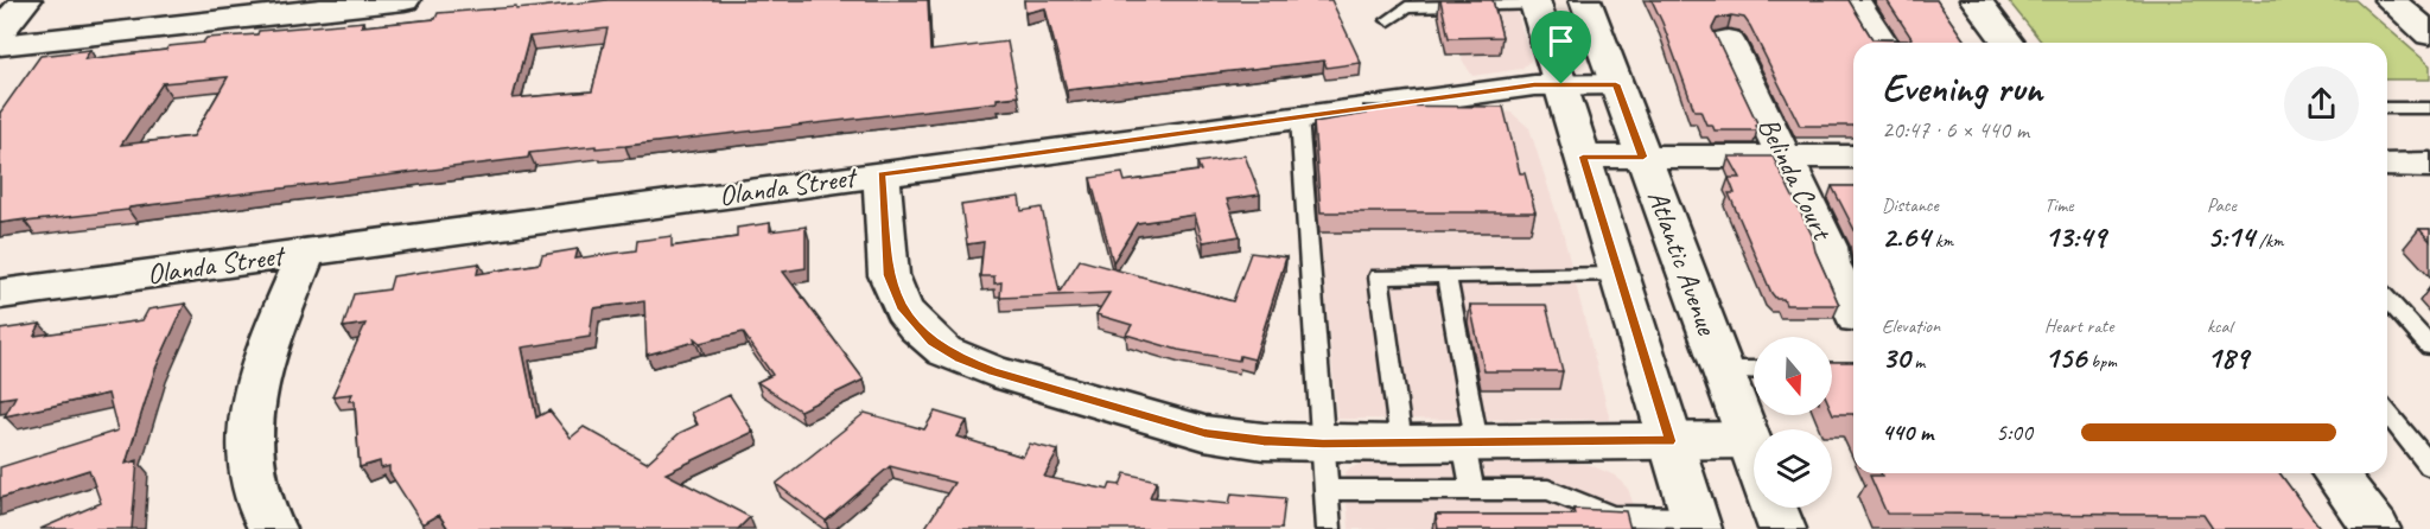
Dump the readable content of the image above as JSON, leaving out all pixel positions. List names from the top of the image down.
{
  "streets": {
    "street": ["Belinda Court", "Olanda Street", "Atlantic Avenue"]
  },
  "crossings": [
    ["Olanda Street", "Atlantic Avenue"]
  ],
  "north": "bottom",
  "page": {
    "heading": ["Evening run", "20:47 · 6 × 440 m"],
    "stats": [
      ["Distance", "2.64 km"],
      ["Time", "13:49"],
      ["Pace", "5:14 /km"],
      ["Elevation", "30 m"],
      ["Heart rate", "156 bpm"],
      ["kcal", "189"]
    ],
    "list": [
      {
        "name": "440 m",
        "note": "5:00"
      }
    ]
  }
}
